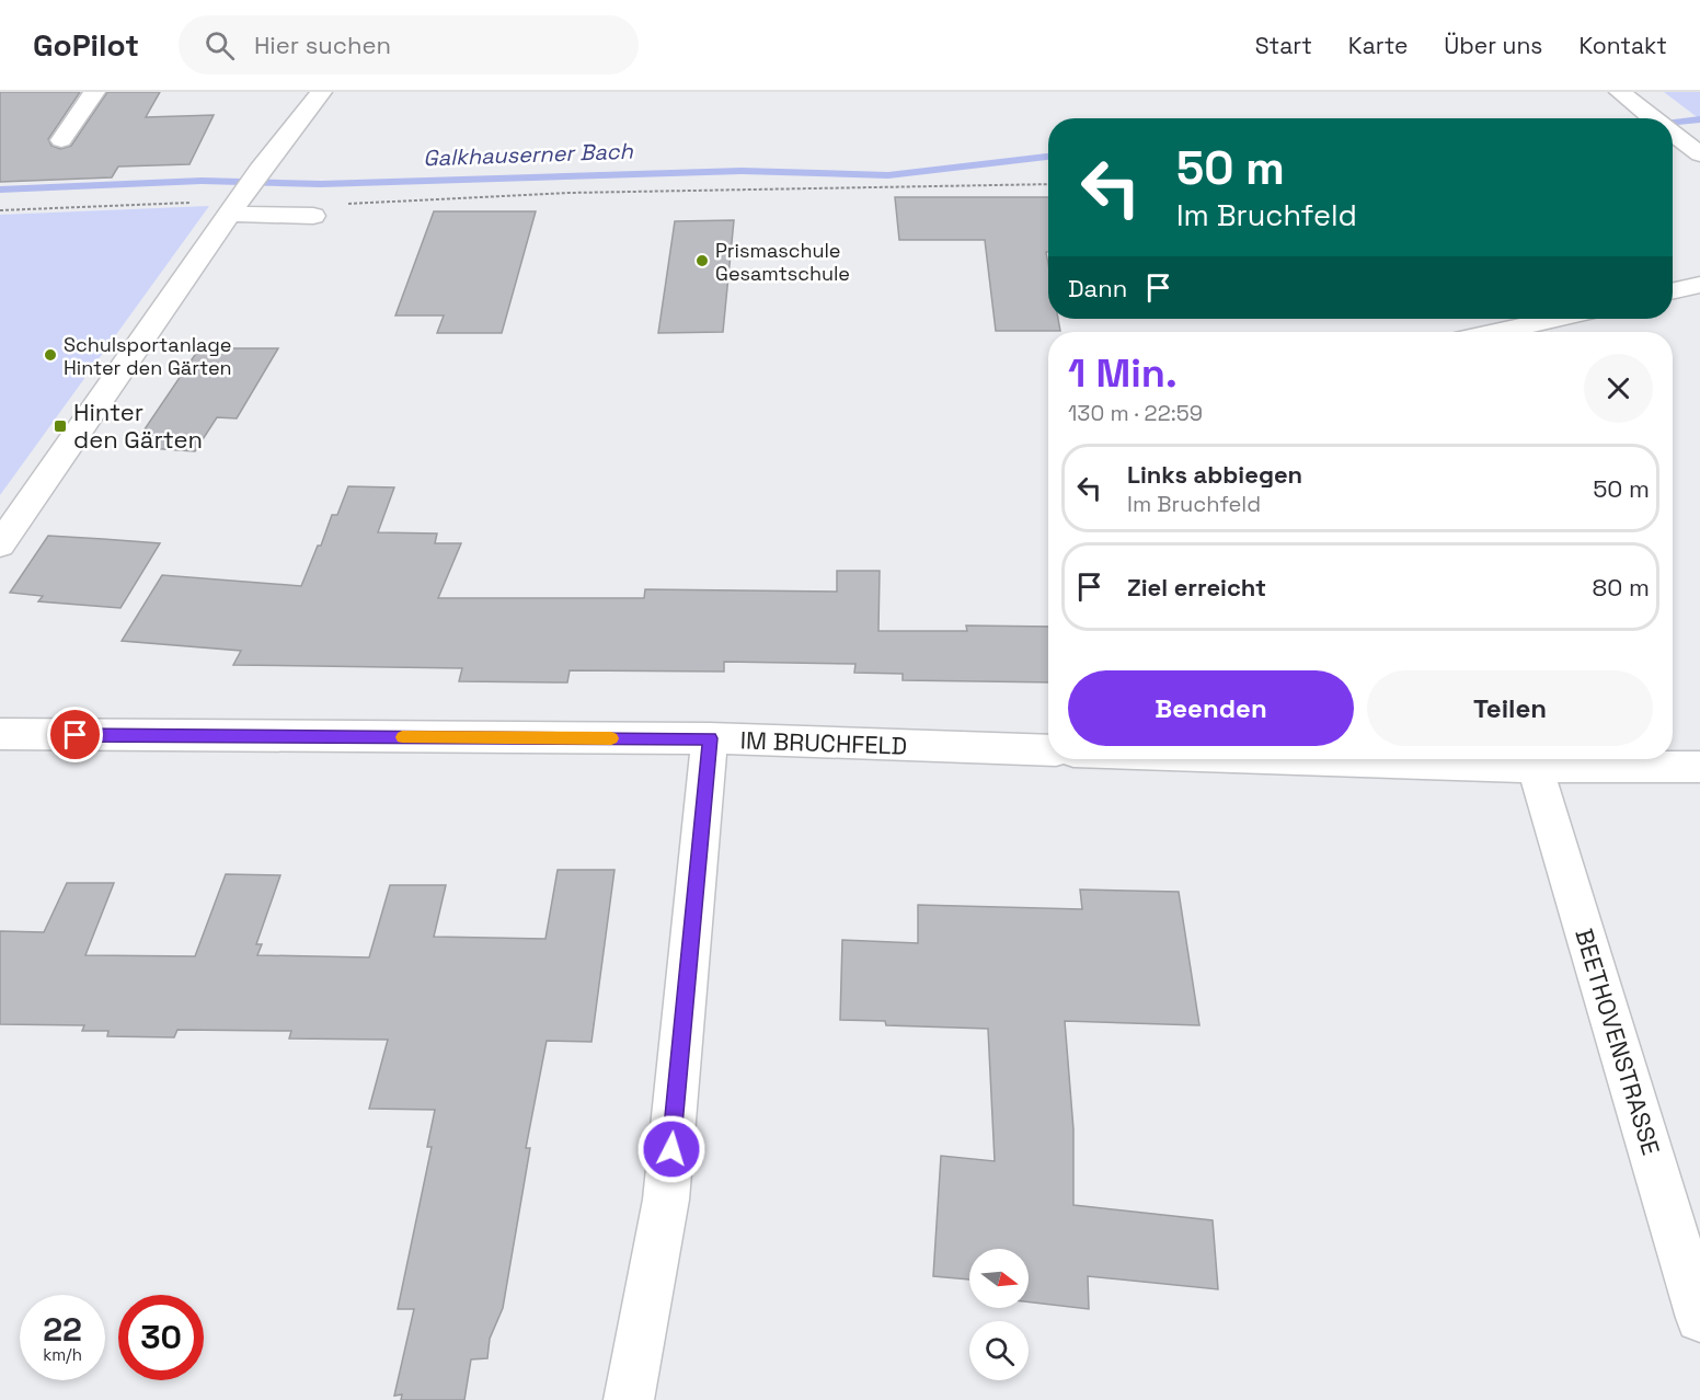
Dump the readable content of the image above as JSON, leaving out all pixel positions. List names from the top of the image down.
{
  "streets": {
    "street": ["IM BRUCHFELD", "BEETHOVENSTRASSE"]
  },
  "water": ["Galkhauserner Bach"],
  "places": {
    "other": ["Prismaschule Gesamtschule", "Schulsportanlage Hinter den Gärten"],
    "transit": ["Hinter den Gärten"]
  },
  "north": "right",
  "page": {
    "header": "GoPilot",
    "search": "Hier suchen",
    "nav": [
      "Start",
      "Karte",
      "Über uns",
      "Kontakt"
    ],
    "turn": ["50 m", "Im Bruchfeld"],
    "then": "Dann",
    "heading": ["1 Min.", "130 m · 22:59"],
    "list": [
      {
        "name": "Links abbiegen",
        "note": "Im Bruchfeld",
        "value": "50 m"
      },
      {
        "name": "Ziel erreicht",
        "value": "80 m"
      }
    ],
    "buttons": ["Beenden", "Teilen"],
    "speed": "22 km/h",
    "limit": "30"
  }
}
